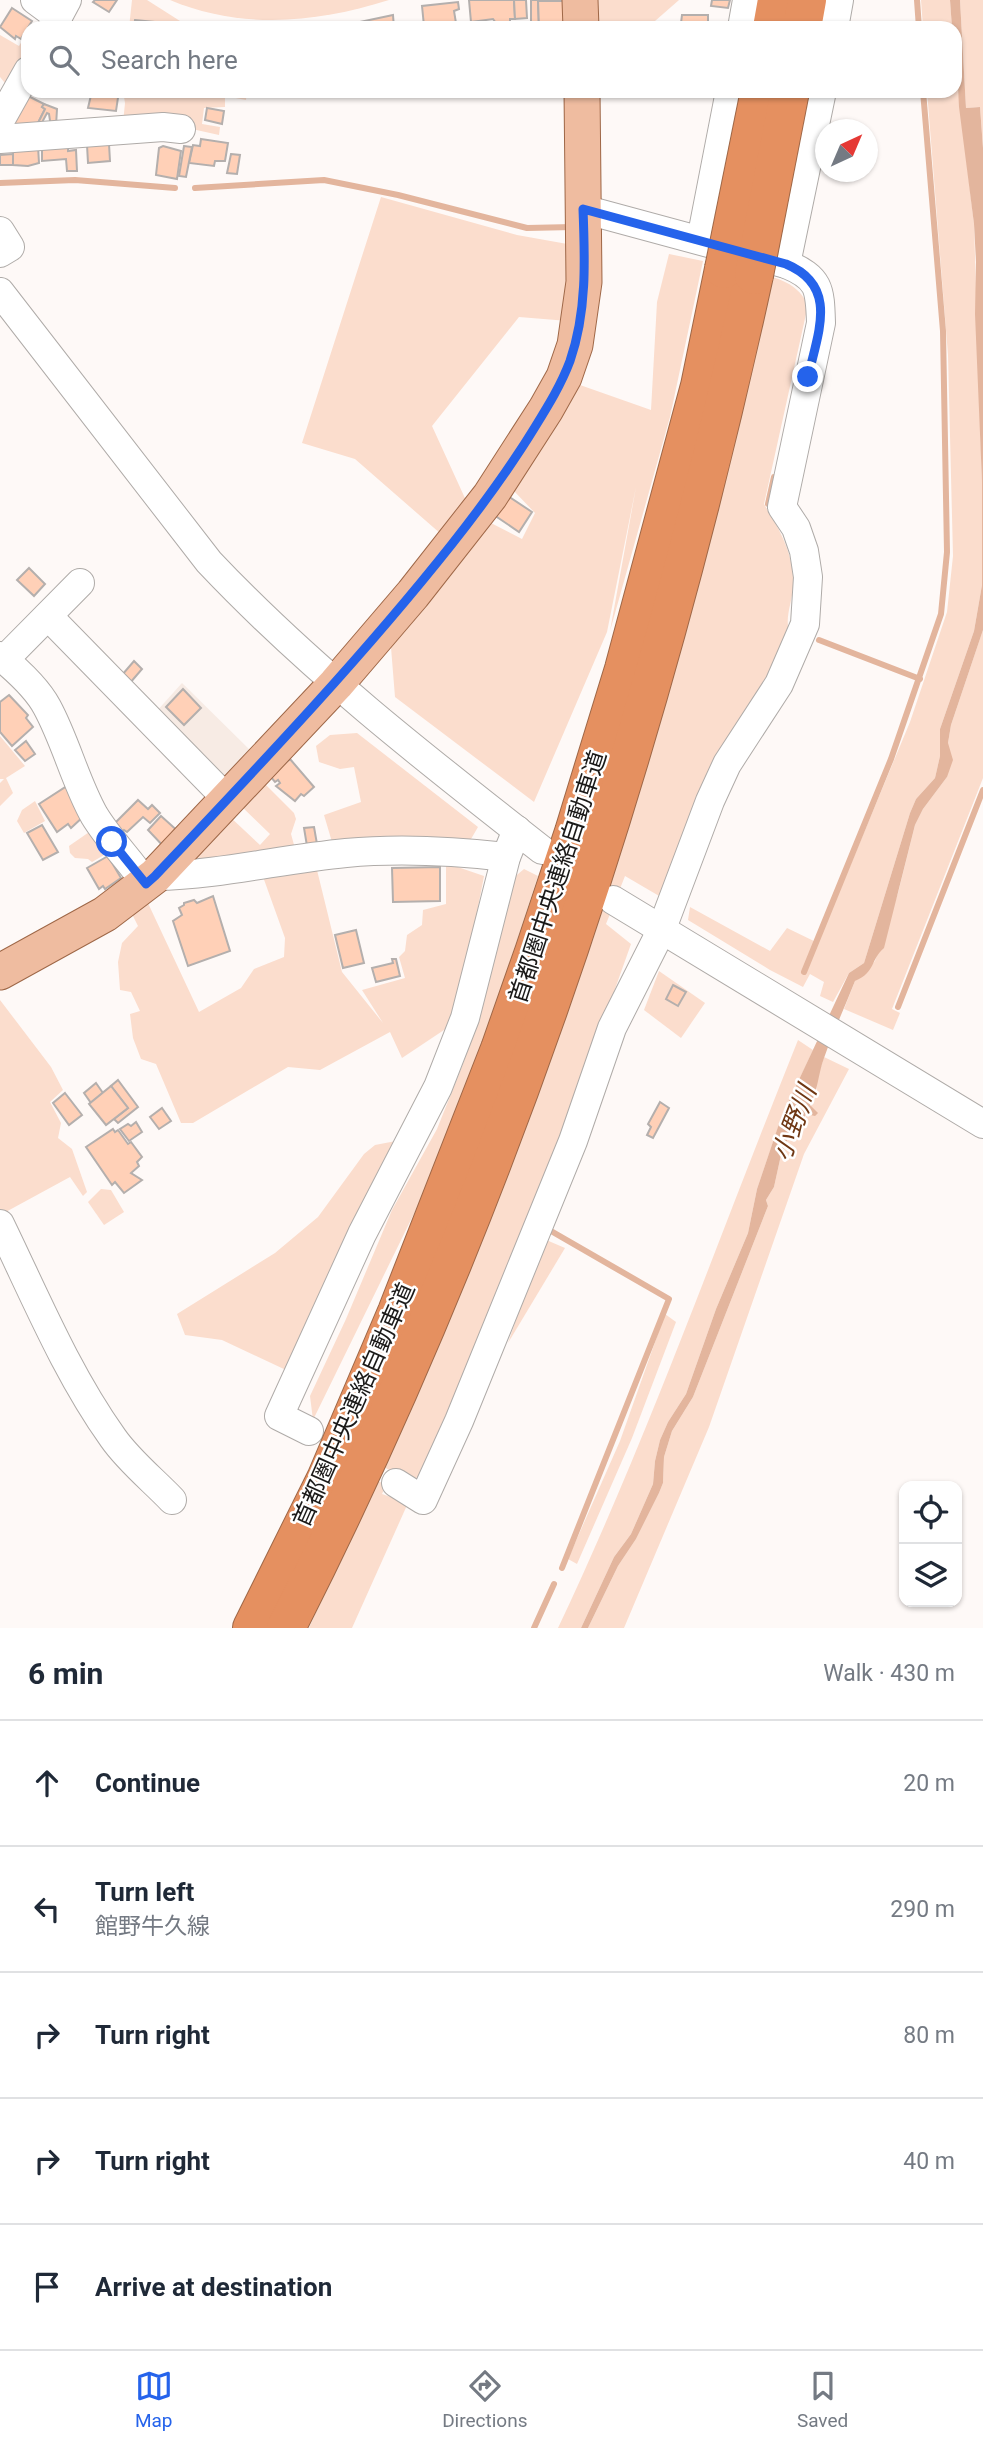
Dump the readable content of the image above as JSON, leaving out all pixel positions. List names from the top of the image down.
{
  "streets": {
    "highway": ["首都圏中央連絡自動車道"]
  },
  "water": ["小野川"],
  "north": "top right",
  "page": {
    "search": "Search here",
    "heading": ["6 min", "Walk · 430 m"],
    "list": [
      ["Continue", "20 m"],
      ["Turn left", "館野牛久線", "290 m"],
      ["Turn right", "80 m"],
      ["Turn right", "40 m"],
      "Arrive at destination"
    ],
    "nav": ["Map", "Directions", "Saved"]
  }
}
